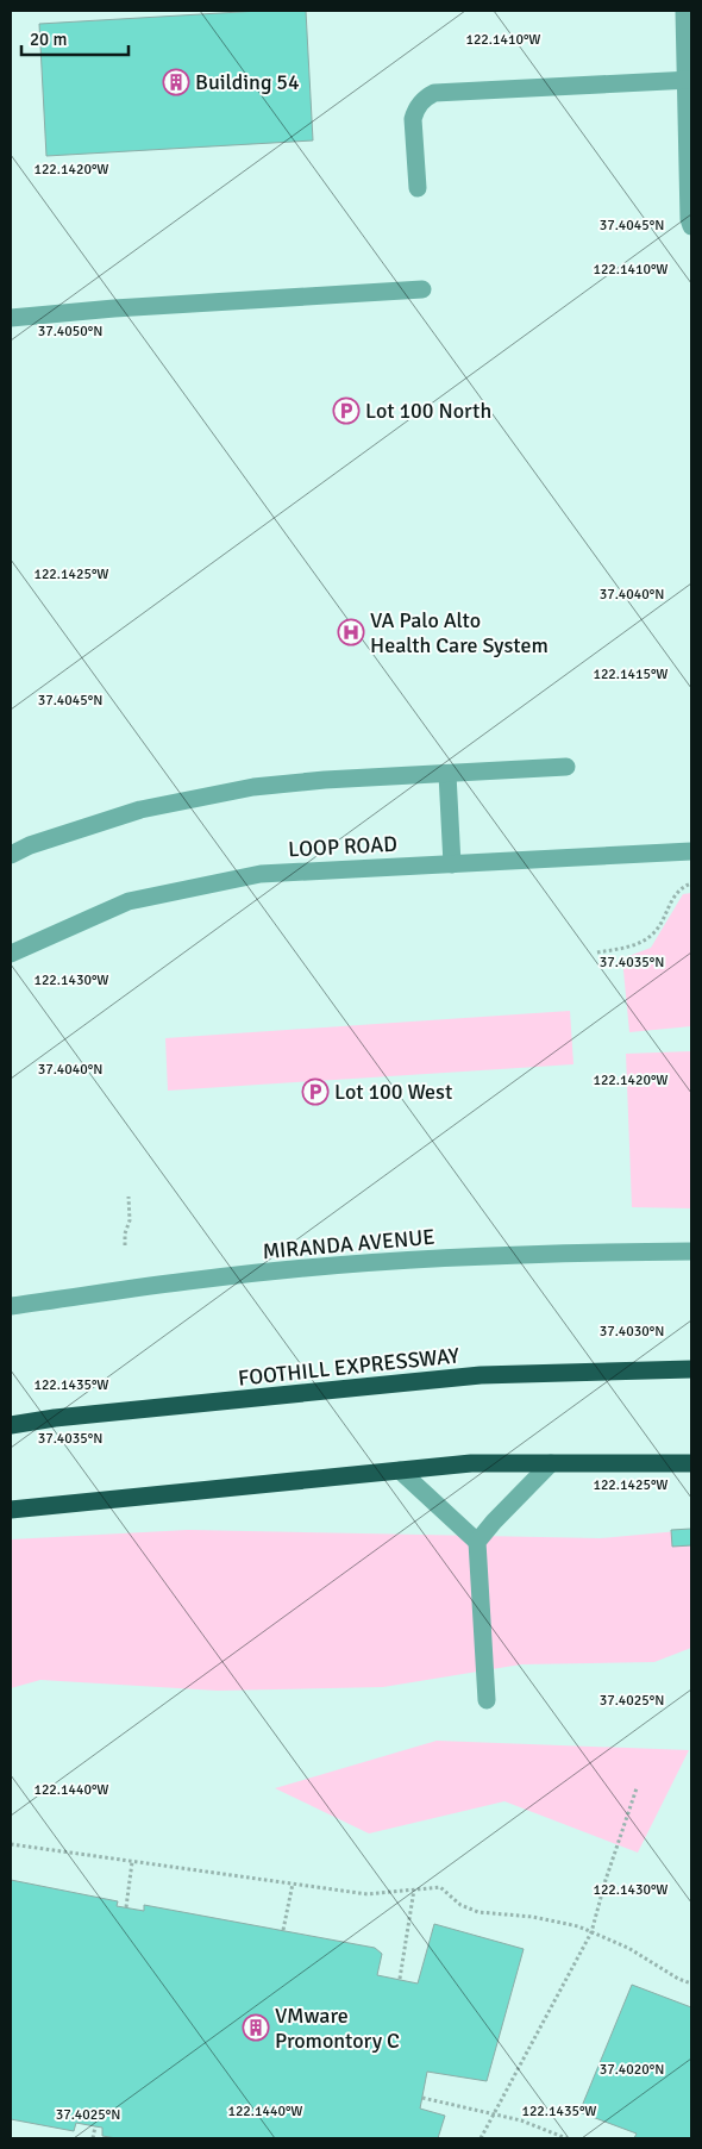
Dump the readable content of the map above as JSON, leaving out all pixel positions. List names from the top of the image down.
{
  "streets": {
    "highway": ["FOOTHILL EXPRESSWAY"],
    "street": ["LOOP ROAD", "MIRANDA AVENUE"]
  },
  "places": {
    "building": ["Building 54", "VMware Promontory C"],
    "parking": ["Lot 100 North", "Lot 100 West"],
    "hospital": ["VA Palo Alto Health Care System"]
  },
  "scale_bar": "20 m",
  "coordinates": [
    "122.1410°W",
    "122.1420°W",
    "37.4045°N",
    "37.4050°N",
    "122.1425°W",
    "37.4040°N",
    "122.1415°W",
    "37.4035°N",
    "122.1430°W",
    "37.4030°N",
    "122.1435°W",
    "37.4025°N",
    "122.1440°W",
    "37.4020°N"
  ]
}
